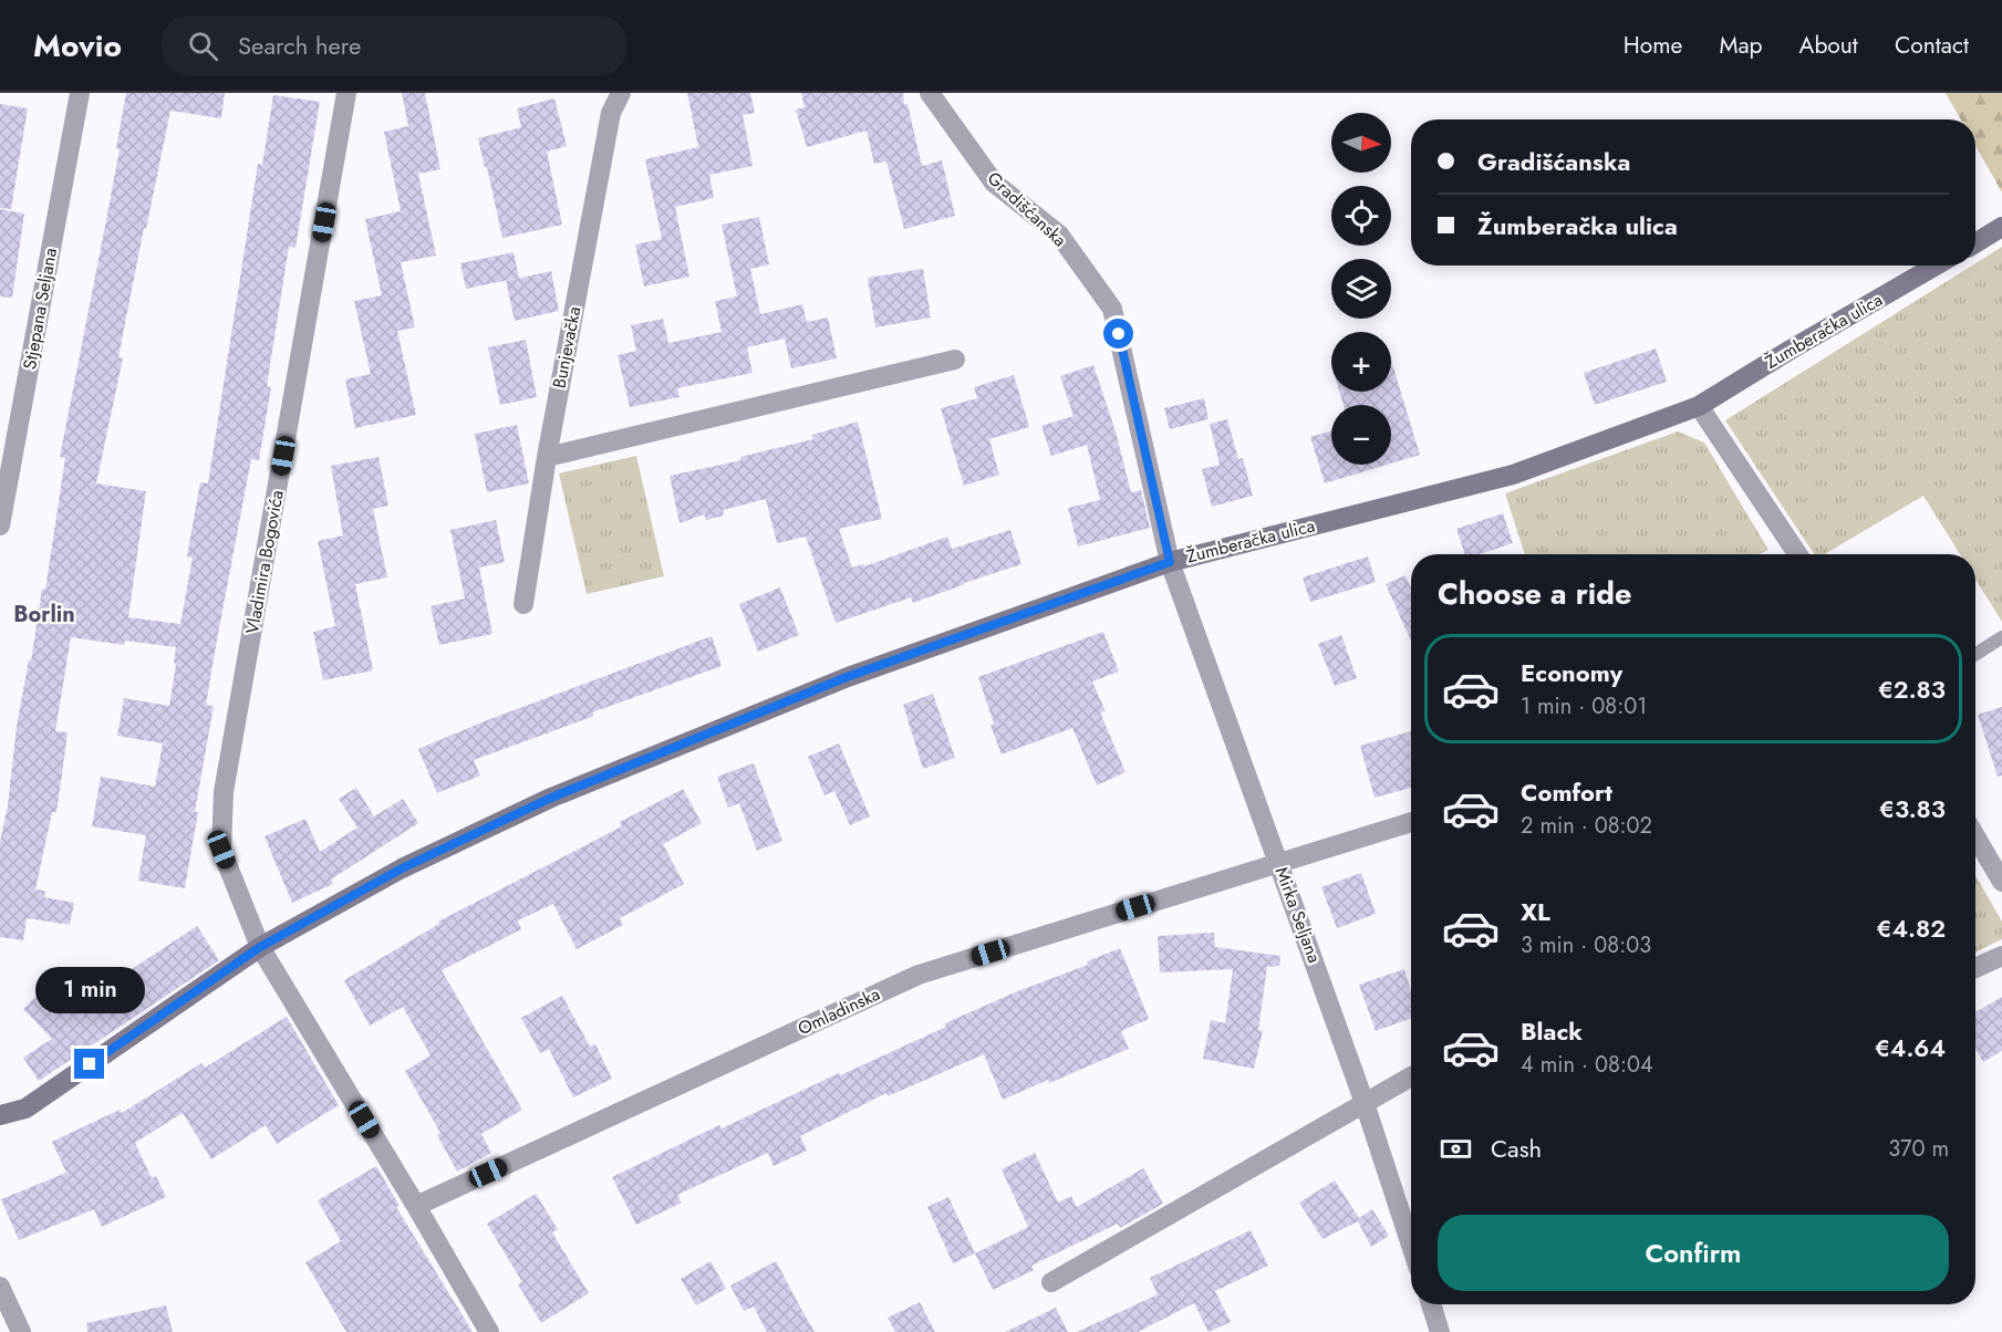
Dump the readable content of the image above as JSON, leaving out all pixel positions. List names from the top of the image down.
{
  "streets": {
    "main road": ["Žumberačka ulica"],
    "street": [
      "Gradišćanska",
      "Stjepana Seljana",
      "Bunjevačka",
      "Vladimira Bogovića",
      "Mirka Seljana",
      "Omladinska"
    ]
  },
  "crossings": [
    ["Gradišćanska", "Žumberačka ulica"],
    ["Gradišćanska", "Mirka Seljana"],
    ["Žumberačka ulica", "Vladimira Bogovića"],
    ["Žumberačka ulica", "Mirka Seljana"],
    ["Vladimira Bogovića", "Omladinska"],
    ["Mirka Seljana", "Omladinska"]
  ],
  "districts": ["Borlin"],
  "north": "right",
  "page": {
    "header": "Movio",
    "search": "Search here",
    "nav": [
      "Home",
      "Map",
      "About",
      "Contact"
    ],
    "map_buttons": ["+", "−"],
    "banner": ["Gradišćanska", "Žumberačka ulica"],
    "heading": "Choose a ride",
    "list": [
      {
        "name": "Economy",
        "note": "1 min · 08:01",
        "value": "€2.83"
      },
      {
        "name": "Comfort",
        "note": "2 min · 08:02",
        "value": "€3.83"
      },
      {
        "name": "XL",
        "note": "3 min · 08:03",
        "value": "€4.82"
      },
      {
        "name": "Black",
        "note": "4 min · 08:04",
        "value": "€4.64"
      }
    ],
    "bubble": "1 min",
    "pay": ["Cash", "370 m"],
    "buttons": "Confirm"
  }
}
